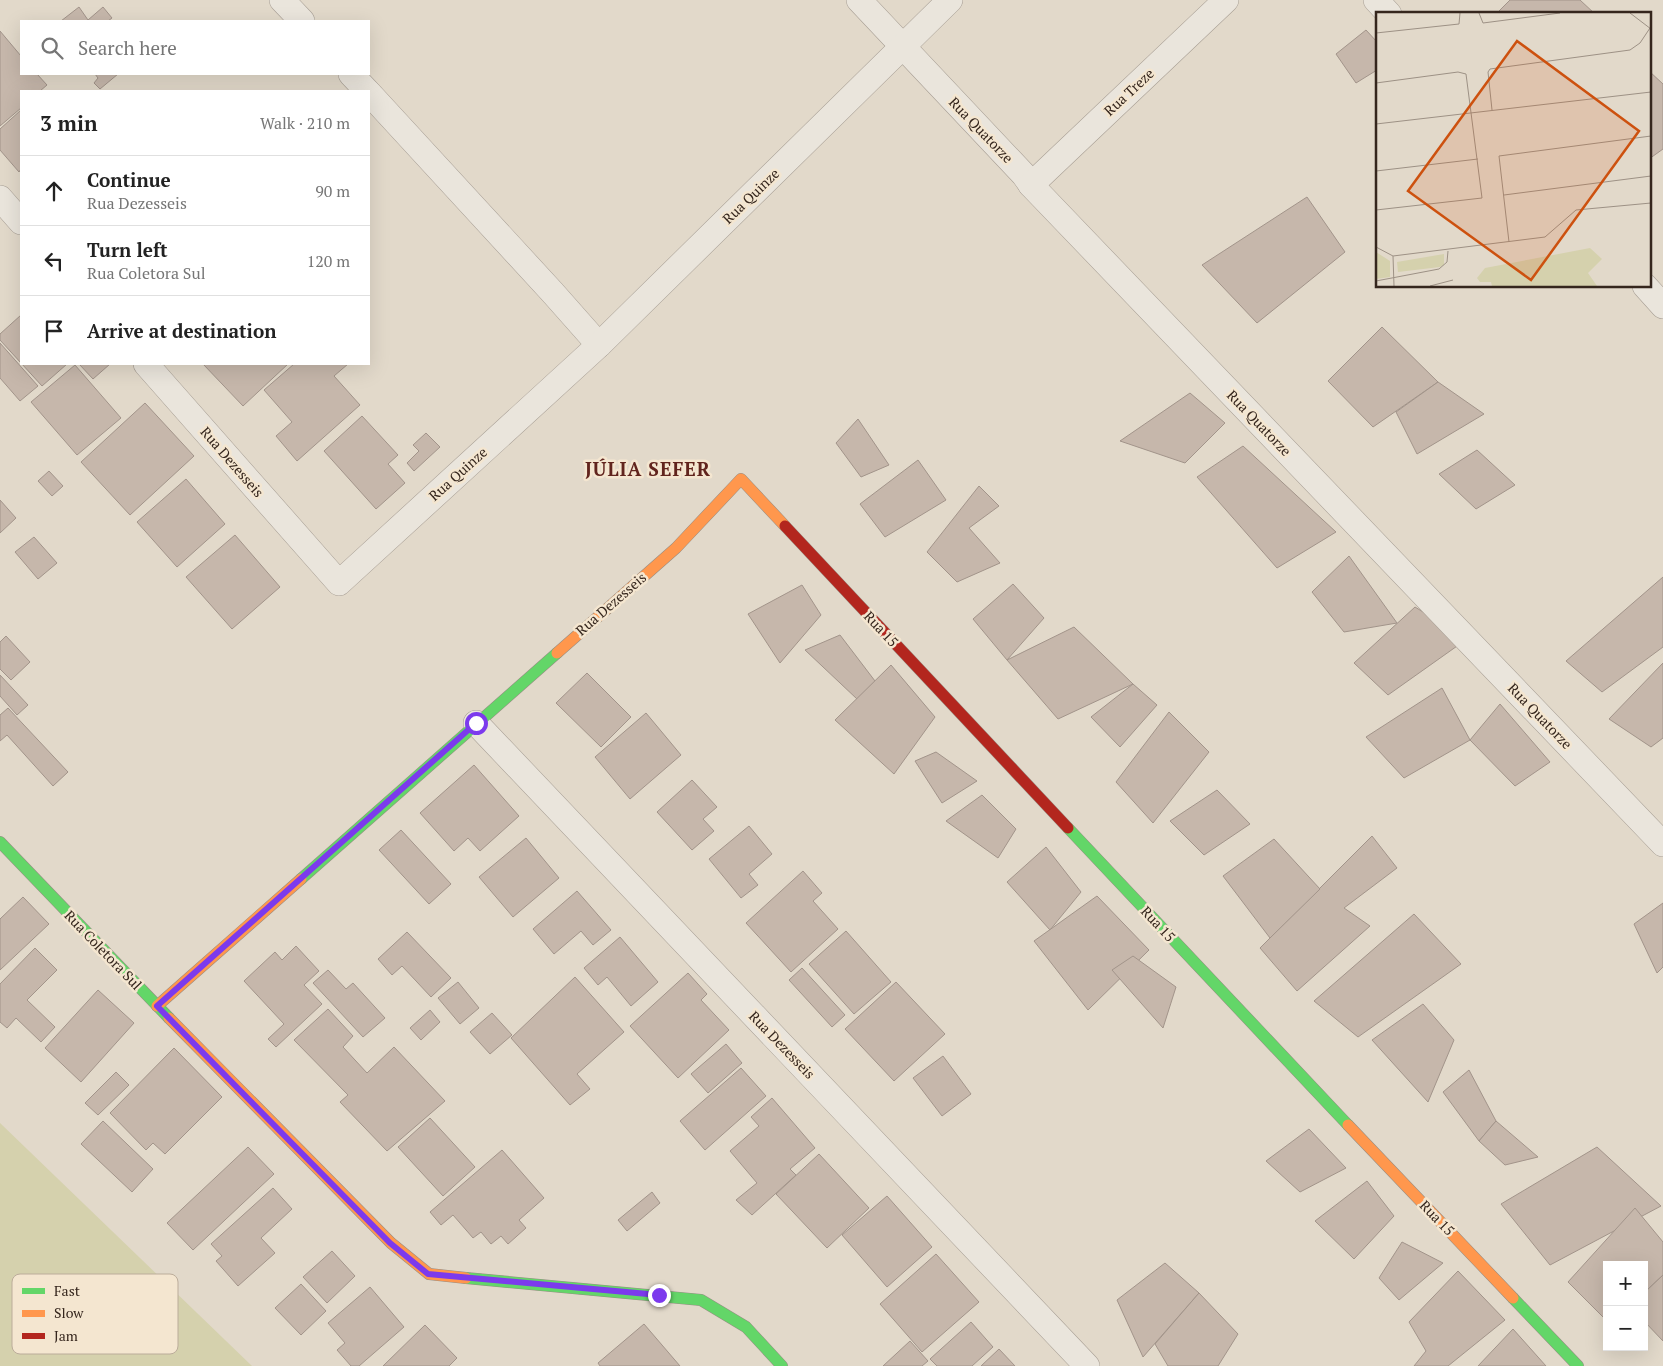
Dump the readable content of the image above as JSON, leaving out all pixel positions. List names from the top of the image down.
{
  "streets": {
    "street": [
      "Rua Treze",
      "Rua Quatorze",
      "Rua Quinze",
      "Rua Dezesseis",
      "Rua 15",
      "Rua Coletora Sul"
    ]
  },
  "crossings": [
    ["Rua Treze", "Rua Quatorze"],
    ["Rua Quatorze", "Rua Quinze"],
    ["Rua Quinze", "Rua Dezesseis"],
    ["Rua Dezesseis", "Rua 15"],
    ["Rua Dezesseis", "Rua Coletora Sul"]
  ],
  "districts": ["JÚLIA SEFER"],
  "legend": ["Fast", "Slow", "Jam"],
  "page": {
    "search": "Search here",
    "heading": ["3 min", "Walk · 210 m"],
    "list": [
      ["Continue", "Rua Dezesseis", "90 m"],
      ["Turn left", "Rua Coletora Sul", "120 m"],
      "Arrive at destination"
    ],
    "map_buttons": ["+", "−"]
  }
}
